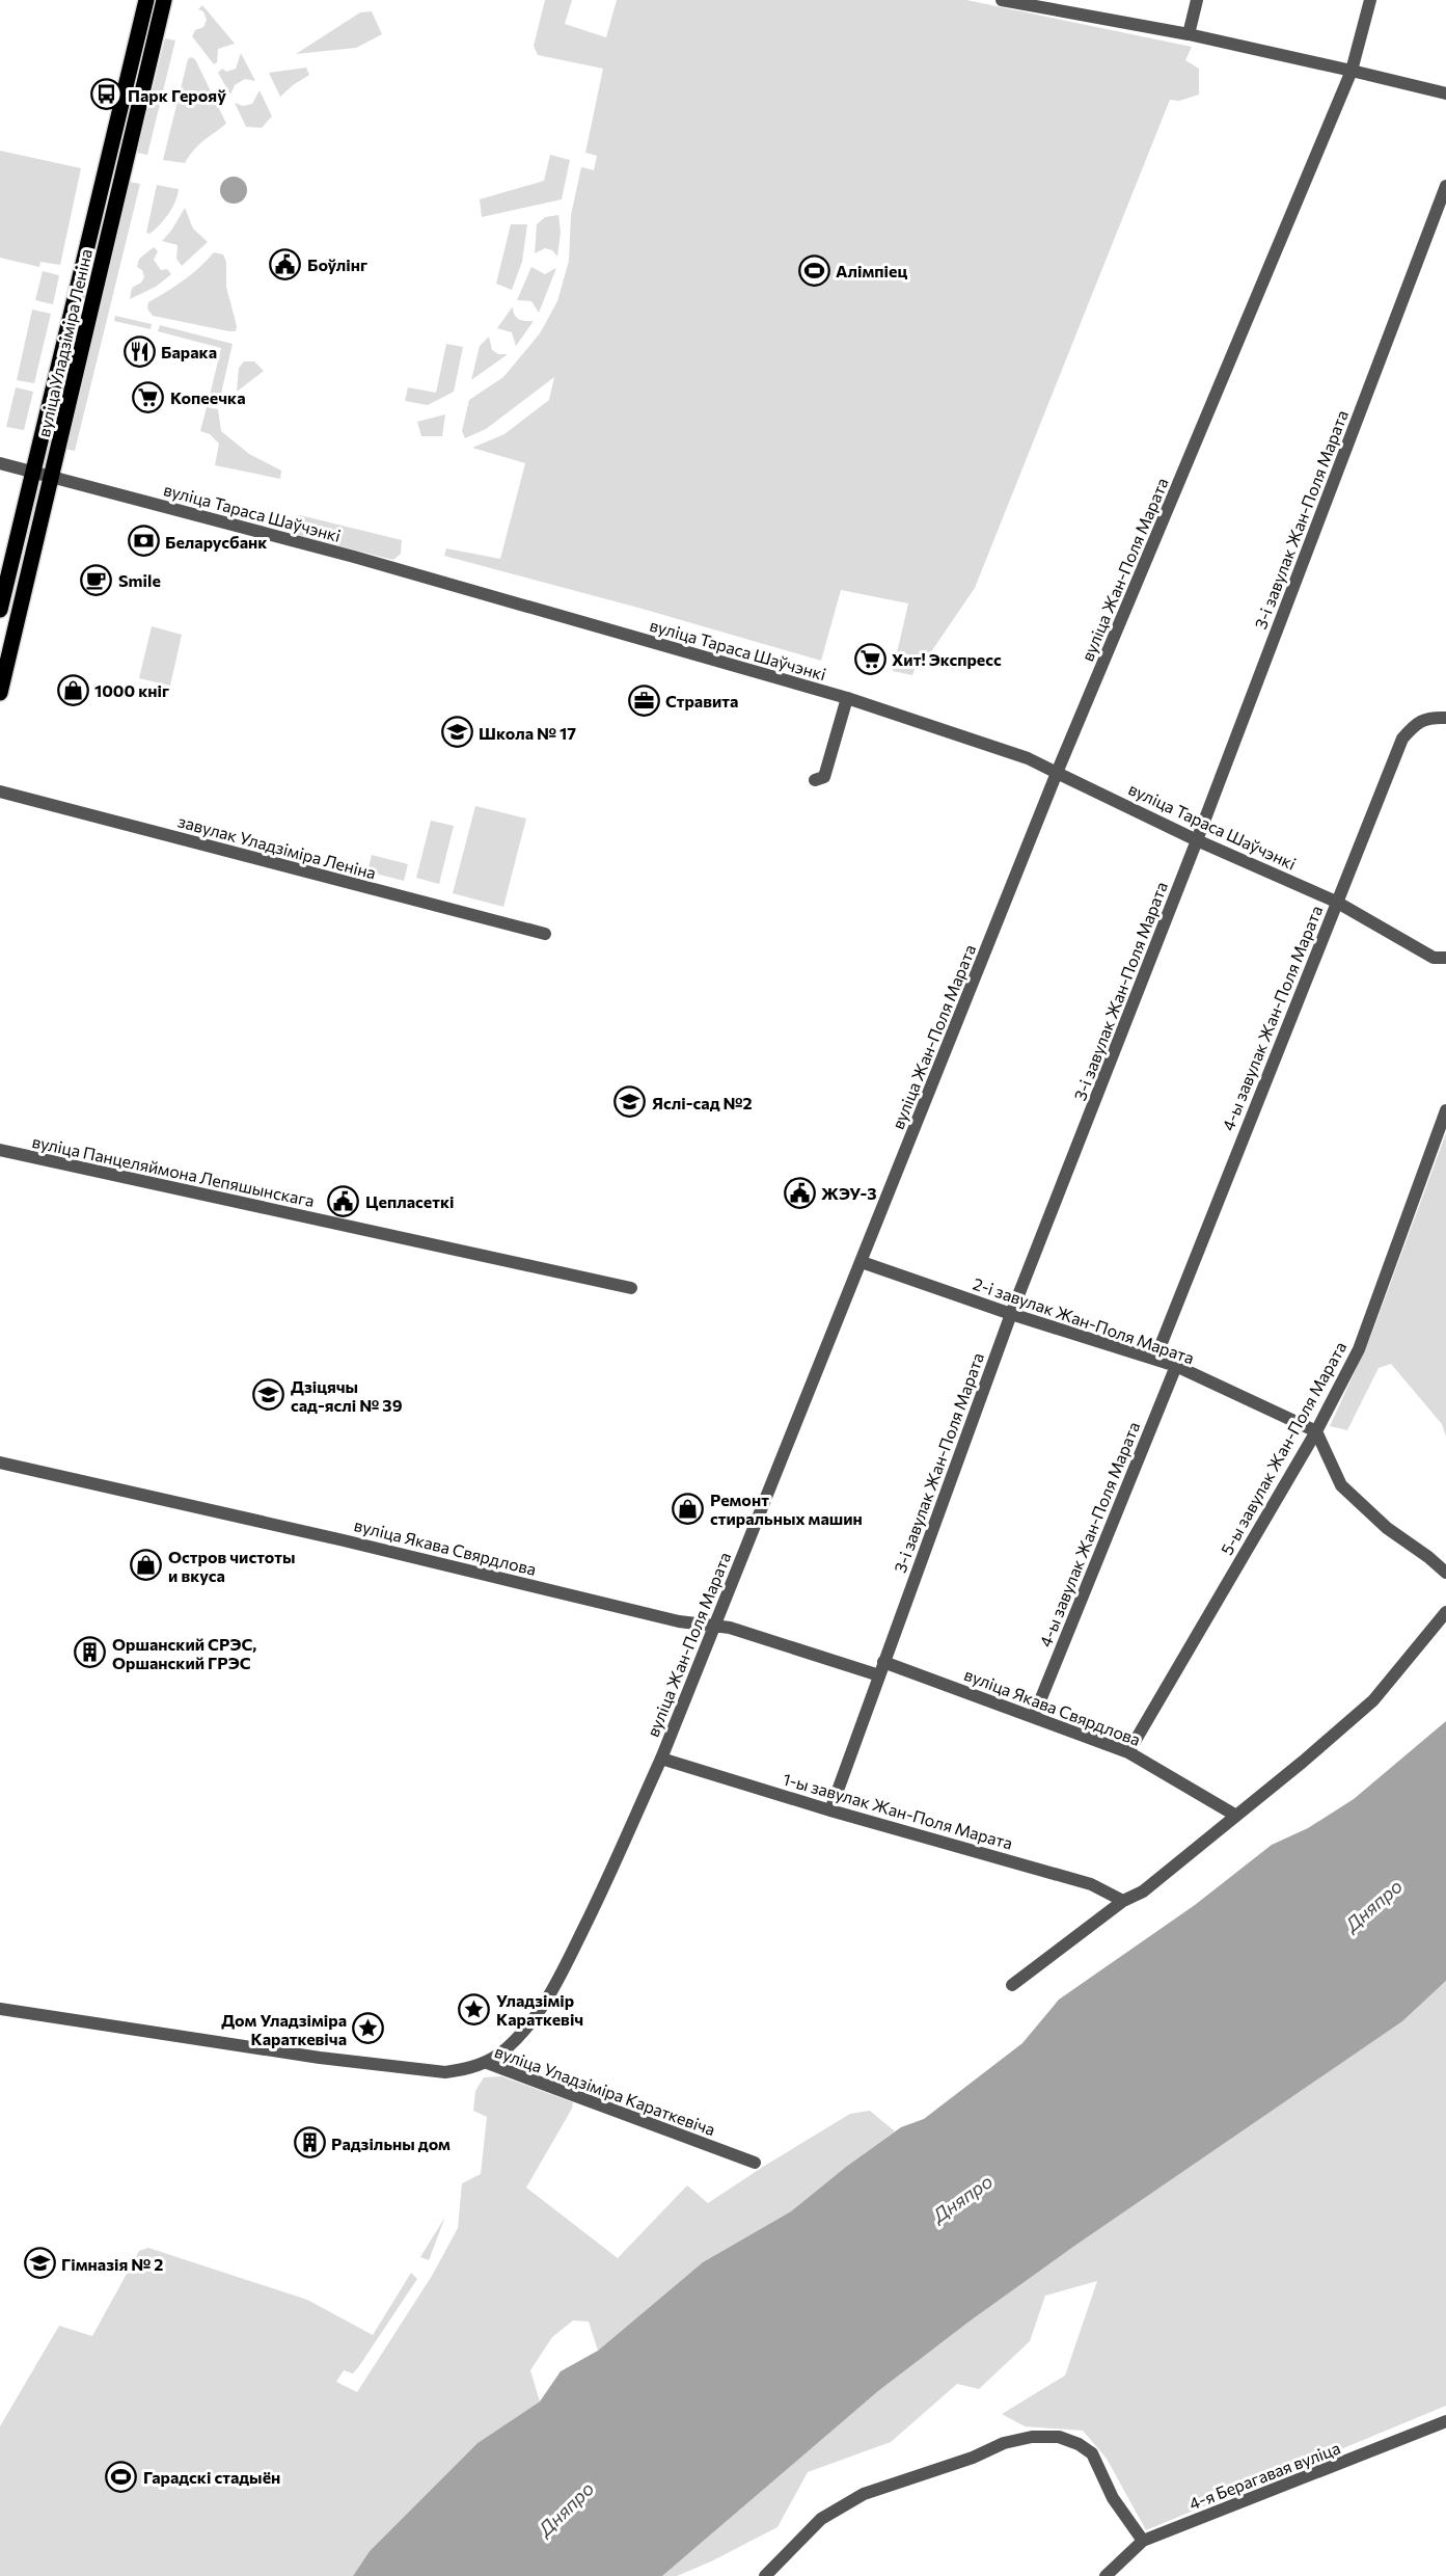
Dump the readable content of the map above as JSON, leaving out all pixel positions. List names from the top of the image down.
{
  "streets": {
    "main road": ["вуліца Уладзіміра Леніна"],
    "street": [
      "вуліца Тараса Шаўчэнкі",
      "3-і завулак Жан-Поля Марата",
      "вуліца Жан-Поля Марата",
      "завулак Уладзіміра Леніна",
      "4-ы завулак Жан-Поля Марата",
      "вуліца Панцеляймона Лепяшынскага",
      "2-і завулак Жан-Поля Марата",
      "5-ы завулак Жан-Поля Марата",
      "вуліца Якава Свярдлова",
      "1-ы завулак Жан-Поля Марата",
      "вуліца Уладзіміра Караткевіча",
      "4-я Берагавая вуліца"
    ]
  },
  "crossings": [
    ["вуліца Уладзіміра Леніна", "вуліца Тараса Шаўчэнкі"],
    ["вуліца Тараса Шаўчэнкі", "3-і завулак Жан-Поля Марата"],
    ["вуліца Тараса Шаўчэнкі", "вуліца Жан-Поля Марата"],
    ["вуліца Тараса Шаўчэнкі", "4-ы завулак Жан-Поля Марата"],
    ["3-і завулак Жан-Поля Марата", "2-і завулак Жан-Поля Марата"],
    ["3-і завулак Жан-Поля Марата", "вуліца Якава Свярдлова"],
    ["3-і завулак Жан-Поля Марата", "1-ы завулак Жан-Поля Марата"],
    ["вуліца Жан-Поля Марата", "2-і завулак Жан-Поля Марата"],
    ["вуліца Жан-Поля Марата", "вуліца Якава Свярдлова"],
    ["вуліца Жан-Поля Марата", "1-ы завулак Жан-Поля Марата"],
    ["вуліца Жан-Поля Марата", "вуліца Уладзіміра Караткевіча"],
    ["4-ы завулак Жан-Поля Марата", "2-і завулак Жан-Поля Марата"],
    ["4-ы завулак Жан-Поля Марата", "вуліца Якава Свярдлова"],
    ["2-і завулак Жан-Поля Марата", "5-ы завулак Жан-Поля Марата"],
    ["5-ы завулак Жан-Поля Марата", "вуліца Якава Свярдлова"]
  ],
  "water": ["Дняпро"],
  "places": {
    "bus stop": ["Парк Герояў"],
    "public building": ["Боўлінг", "ЖЭУ-3", "Цепласеткі"],
    "sports": ["Алімпіец", "Гарадскі стадыён"],
    "restaurant": ["Барака"],
    "supermarket": ["Копеечка", "Хит! Экспресс"],
    "bank": ["Беларусбанк"],
    "cafe": ["Smile"],
    "shop": ["1000 кніг", "Ремонт стиральных машин", "Остров чистоты и вкуса"],
    "office": ["Стравита"],
    "school or university": [
      "Школа № 17",
      "Яслі-сад №2",
      "Дзіцячы сад-яслі № 39",
      "Гімназія № 2"
    ],
    "building": ["Оршанский СРЭС, Оршанский ГРЭС", "Радзільны дом"],
    "place": ["Уладзімір Караткевіч", "Дом Уладзіміра Караткевіча"]
  }
}
